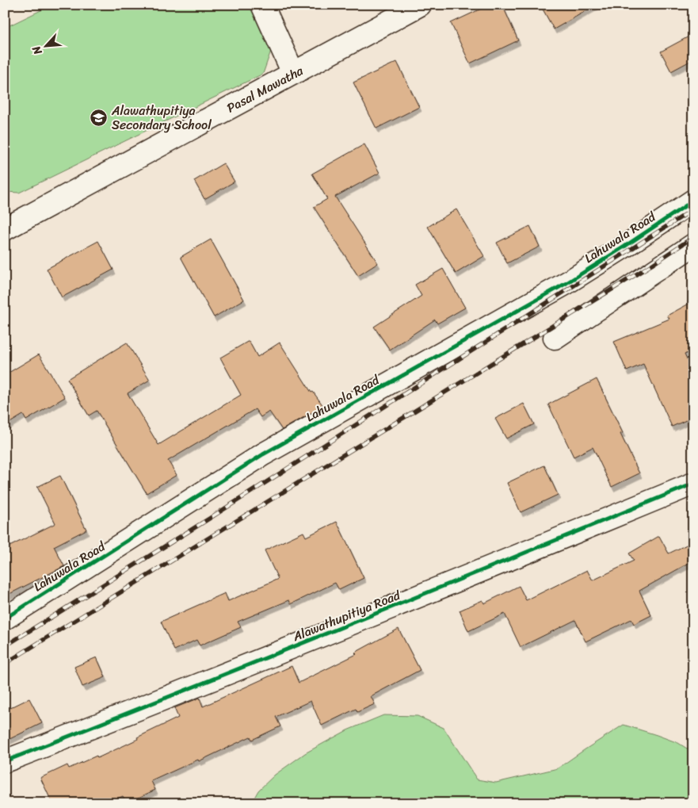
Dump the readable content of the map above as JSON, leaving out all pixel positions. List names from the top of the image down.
{
  "streets": {
    "street": ["Pasal Mawatha", "Lahuwala Road", "Alawathupitiya Road"]
  },
  "places": {
    "school or university": ["Alawathupitiya Secondary School"]
  },
  "north": "bottom left"
}
